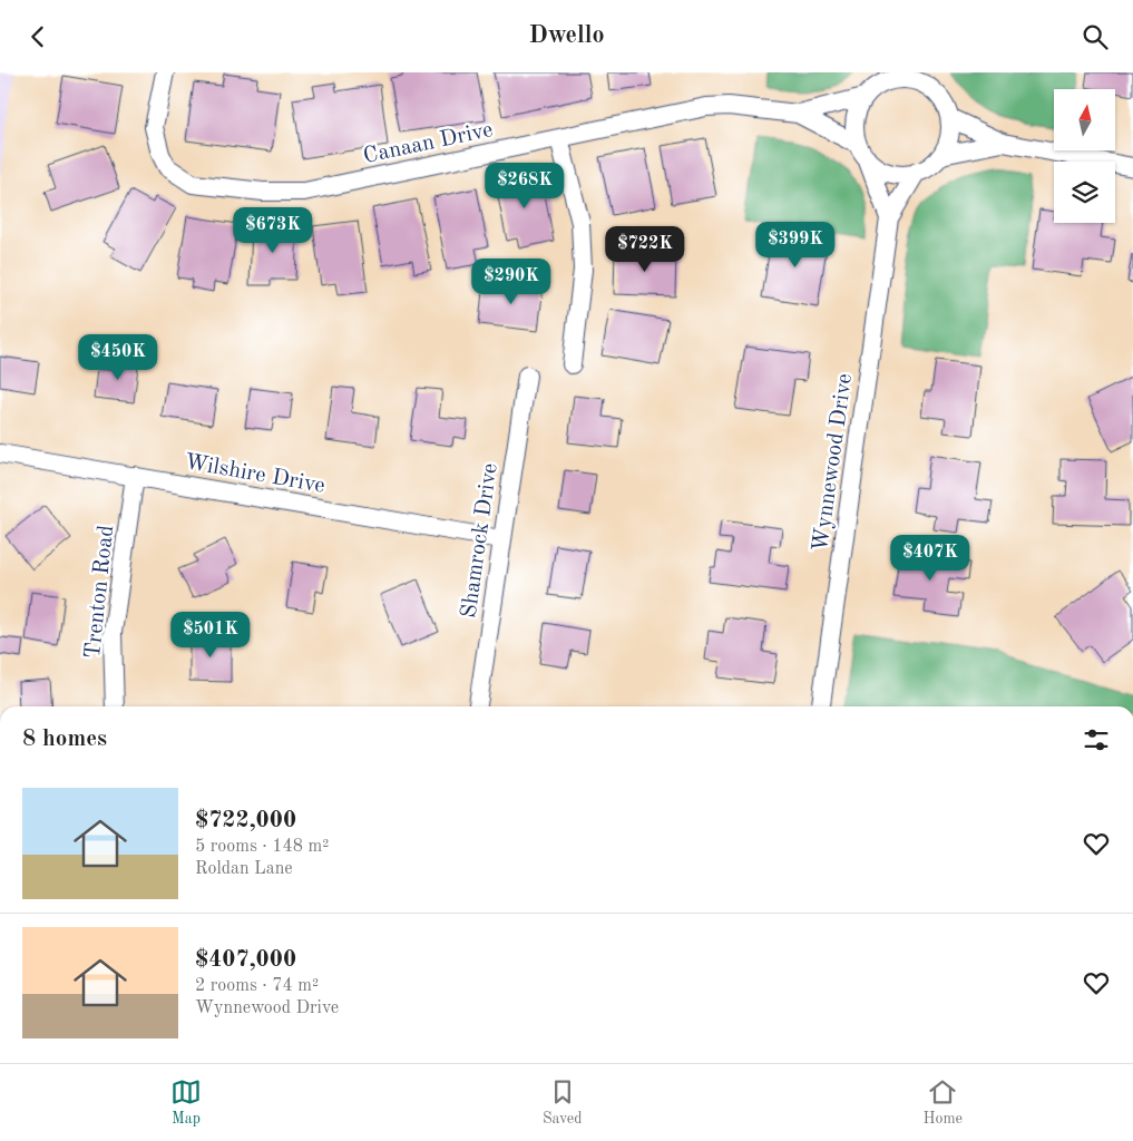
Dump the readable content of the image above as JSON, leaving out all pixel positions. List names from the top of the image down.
{
  "streets": {
    "street": [
      "Canaan Drive",
      "Wynnewood Drive",
      "Wilshire Drive",
      "Shamrock Drive",
      "Trenton Road"
    ]
  },
  "crossings": [
    ["Canaan Drive", "Wynnewood Drive"],
    ["Wilshire Drive", "Shamrock Drive"],
    ["Wilshire Drive", "Trenton Road"]
  ],
  "north": "top",
  "page": {
    "header": "Dwello",
    "price": [
      "$268K",
      "$673K",
      "$399K",
      "$722K",
      "$290K",
      "$450K",
      "$407K",
      "$501K"
    ],
    "heading": "8 homes",
    "list": [
      {
        "name": "$722,000",
        "note": "5 rooms · 148 m² · Roldan Lane"
      },
      {
        "name": "$407,000",
        "note": "2 rooms · 74 m² · Wynnewood Drive"
      }
    ],
    "tabs": ["Map", "Saved", "Home"]
  }
}
